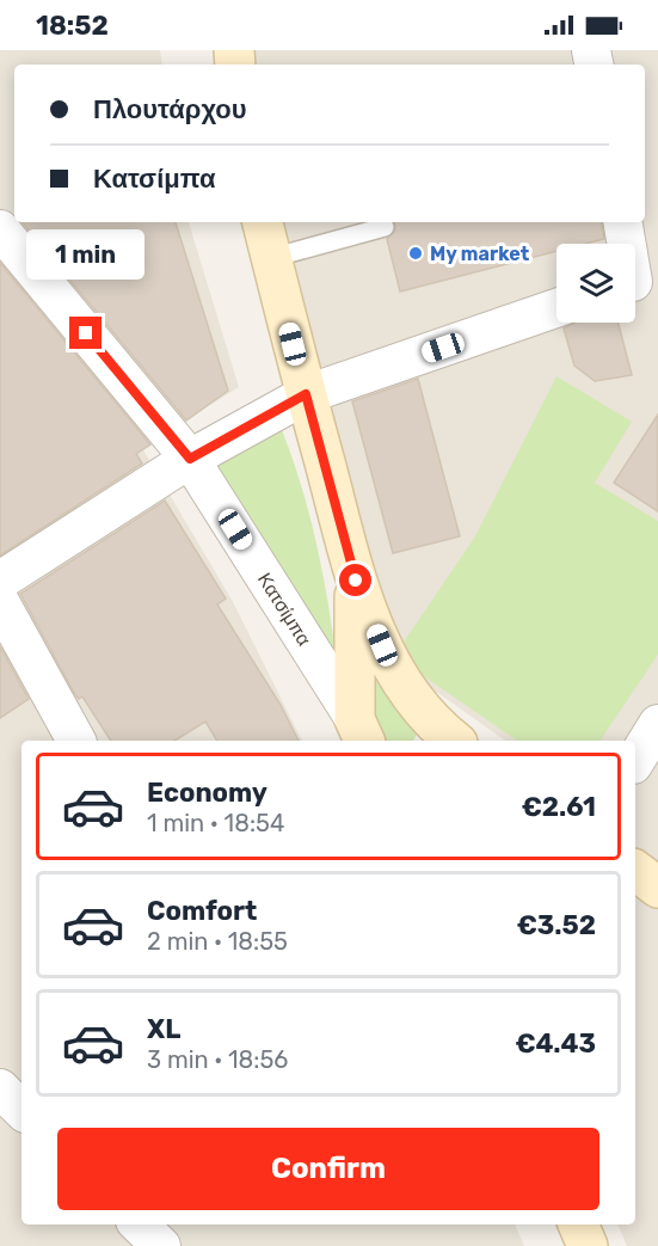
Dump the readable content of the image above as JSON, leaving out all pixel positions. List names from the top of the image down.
{
  "streets": {
    "street": ["Κατσίμπα"]
  },
  "places": ["My market"],
  "page": {
    "status": "18:52",
    "banner": ["Πλουτάρχου", "Κατσίμπα"],
    "bubble": "1 min",
    "list": [
      {
        "name": "Economy",
        "note": "1 min · 18:54",
        "value": "€2.61"
      },
      {
        "name": "Comfort",
        "note": "2 min · 18:55",
        "value": "€3.52"
      },
      {
        "name": "XL",
        "note": "3 min · 18:56",
        "value": "€4.43"
      }
    ],
    "buttons": "Confirm"
  }
}
